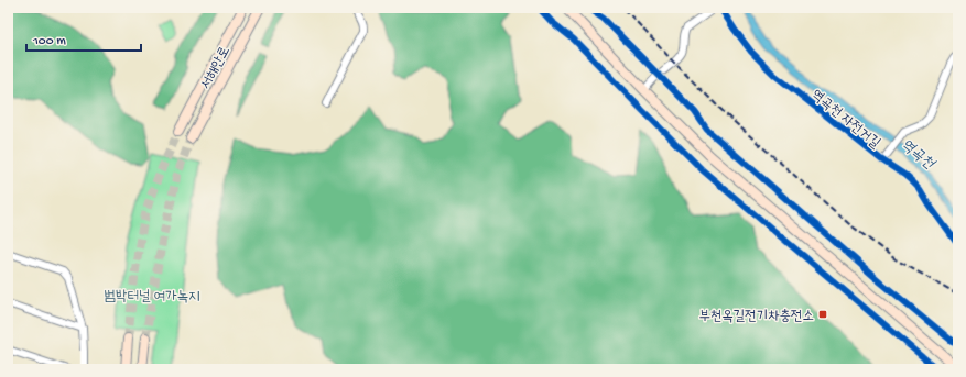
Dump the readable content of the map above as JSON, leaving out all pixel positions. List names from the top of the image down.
{
  "streets": {
    "main road": ["서해안로"],
    "cycle path": ["역곡천 자전거길"]
  },
  "water": ["역곡천"],
  "parks": ["범박터널 여가녹지"],
  "places": {
    "transit": ["부천옥길전기차충전소"]
  },
  "scale_bar": "100 m"
}
